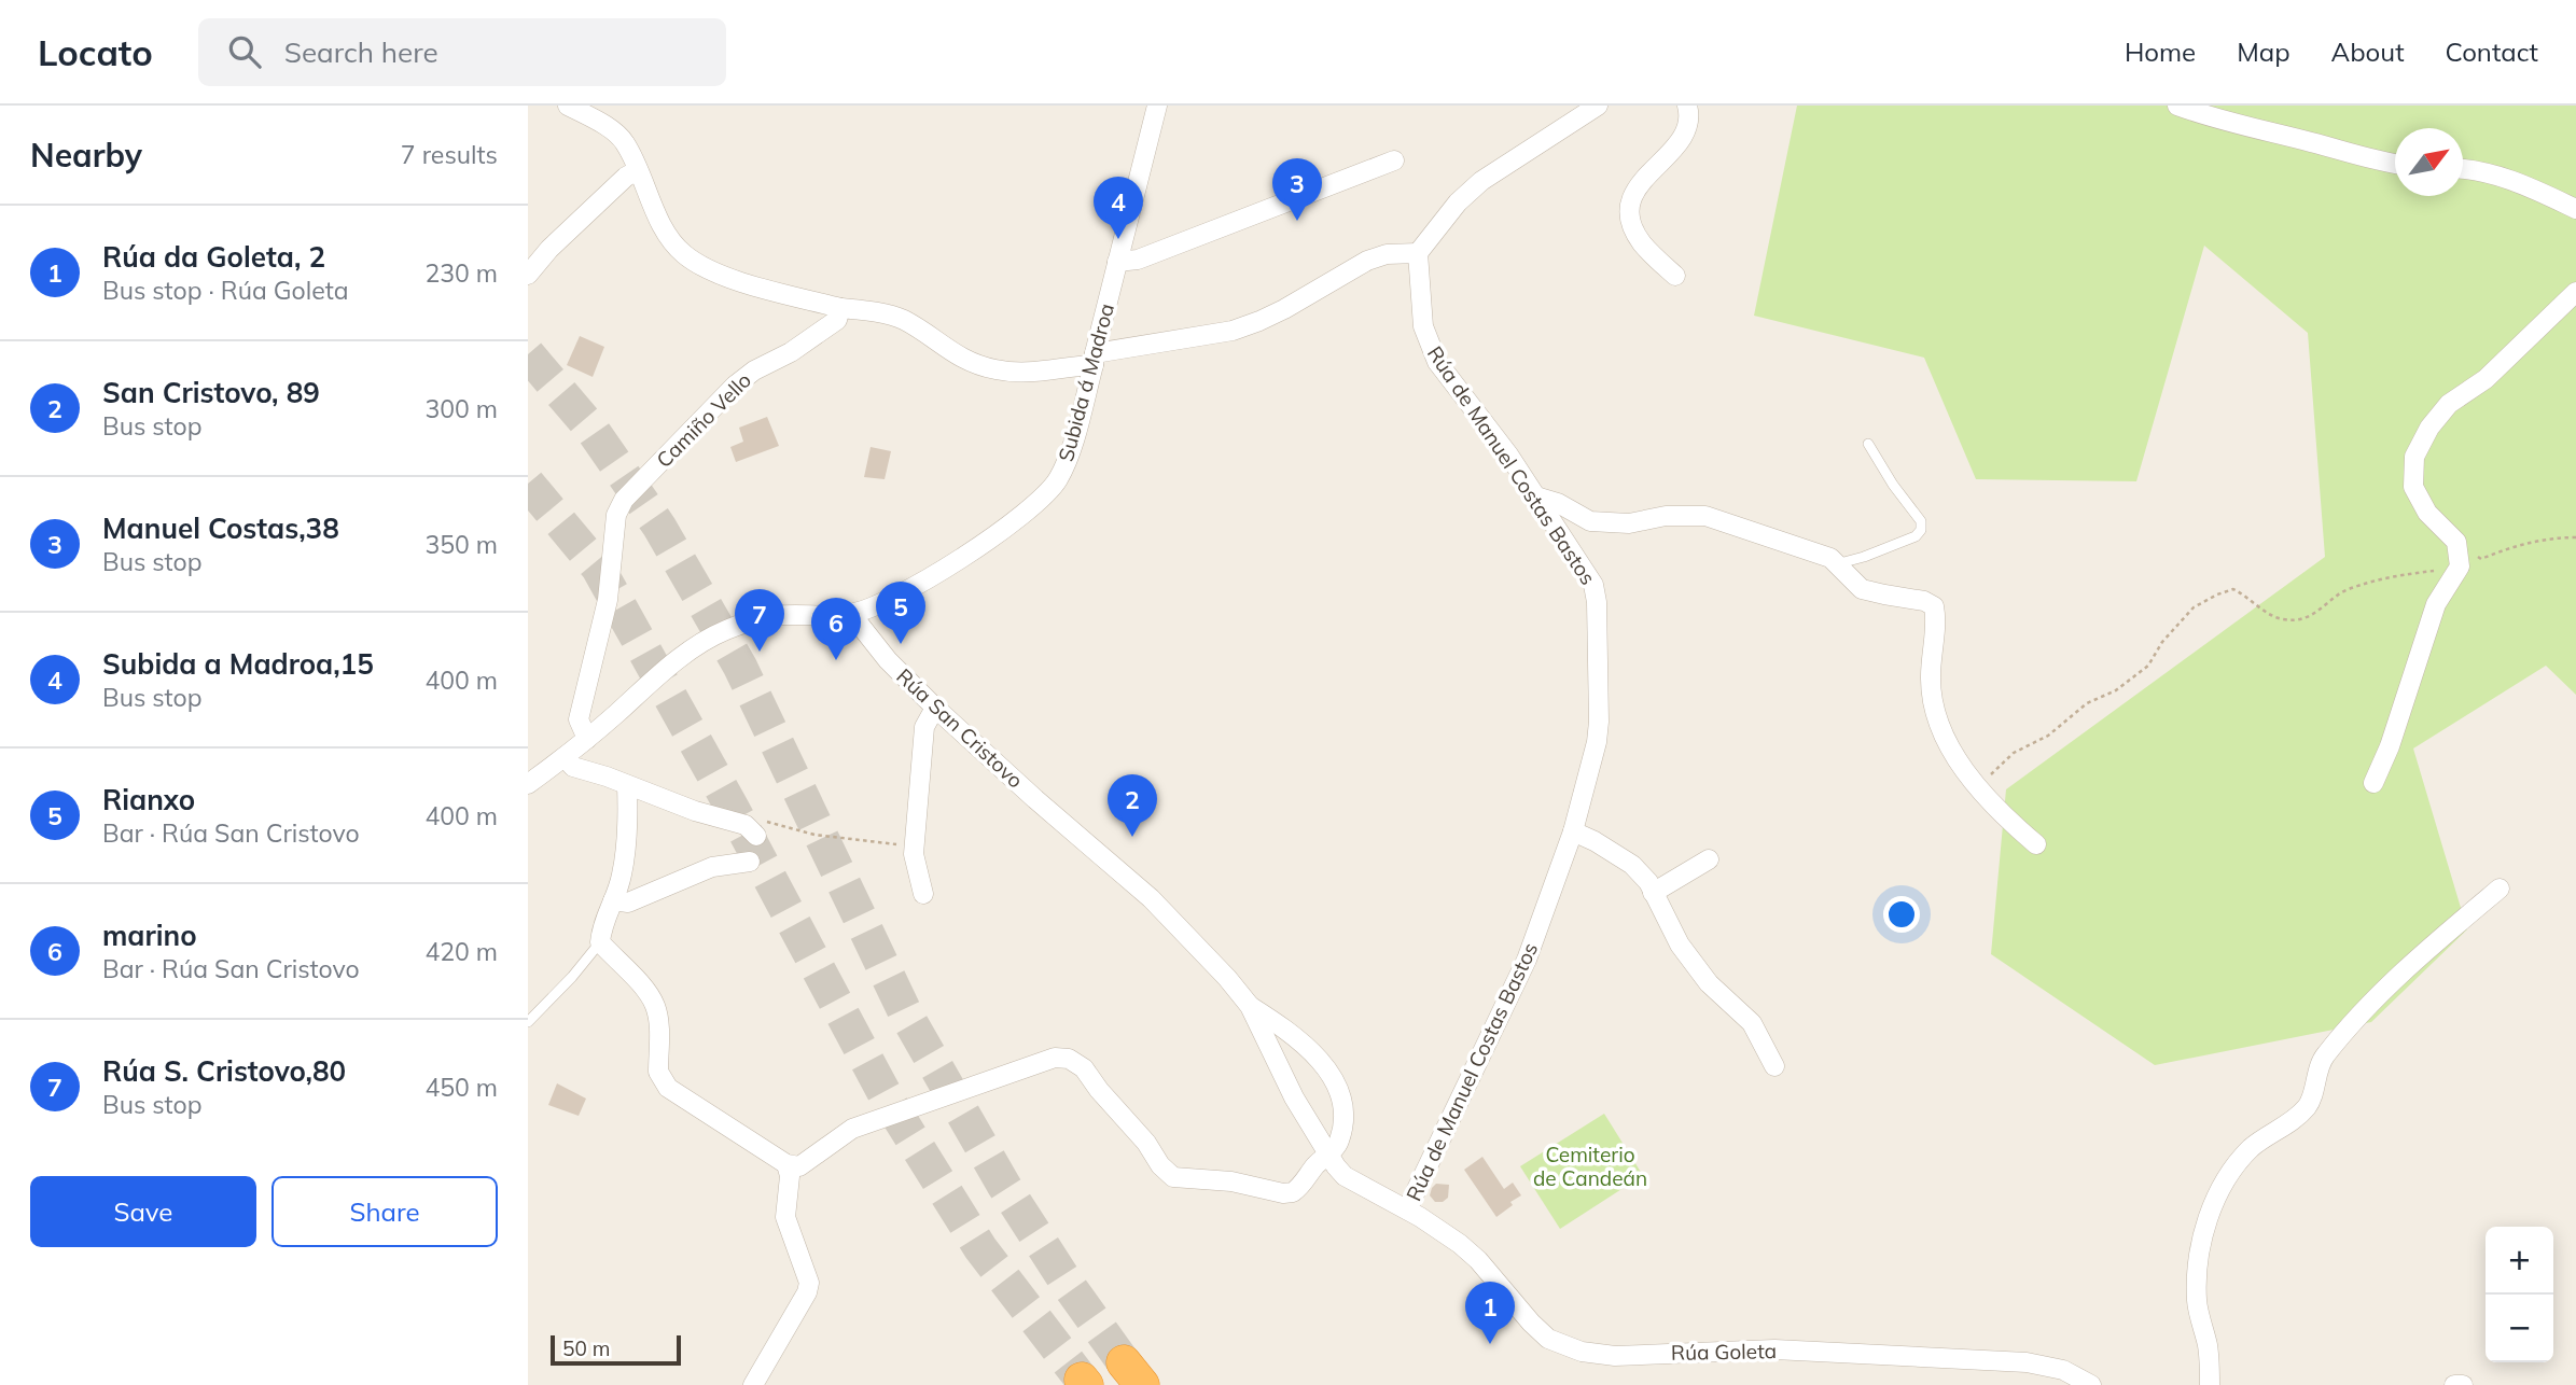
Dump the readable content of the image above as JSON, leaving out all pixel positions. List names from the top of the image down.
{
  "streets": {
    "street": [
      "Subida á Madroa",
      "Camiño Vello",
      "Rúa de Manuel Costas Bastos",
      "Rúa San Cristovo",
      "Rúa Goleta"
    ]
  },
  "crossings": [
    ["Subida á Madroa", "Rúa San Cristovo"],
    ["Rúa de Manuel Costas Bastos", "Rúa San Cristovo"],
    ["Rúa de Manuel Costas Bastos", "Rúa Goleta"],
    ["Rúa San Cristovo", "Rúa Goleta"]
  ],
  "parks": ["Cemiterio de Candeán"],
  "scale_bar": "50 m",
  "north": "top right",
  "page": {
    "header": "Locato",
    "search": "Search here",
    "nav": [
      "Home",
      "Map",
      "About",
      "Contact"
    ],
    "heading": ["Nearby", "7 results"],
    "pins": [
      "3",
      "4",
      "5",
      "7",
      "6",
      "2",
      "1"
    ],
    "list": [
      {
        "mark": "1",
        "name": "Rúa da Goleta, 2",
        "note": "Bus stop · Rúa Goleta",
        "value": "230 m"
      },
      {
        "mark": "2",
        "name": "San Cristovo, 89",
        "note": "Bus stop",
        "value": "300 m"
      },
      {
        "mark": "3",
        "name": "Manuel Costas,38",
        "note": "Bus stop",
        "value": "350 m"
      },
      {
        "mark": "4",
        "name": "Subida a Madroa,15",
        "note": "Bus stop",
        "value": "400 m"
      },
      {
        "mark": "5",
        "name": "Rianxo",
        "note": "Bar · Rúa San Cristovo",
        "value": "400 m"
      },
      {
        "mark": "6",
        "name": "marino",
        "note": "Bar · Rúa San Cristovo",
        "value": "420 m"
      },
      {
        "mark": "7",
        "name": "Rúa S. Cristovo,80",
        "note": "Bus stop",
        "value": "450 m"
      }
    ],
    "buttons": ["Save", "Share"],
    "map_buttons": ["+", "−"],
    "scale": "50 m"
  }
}
